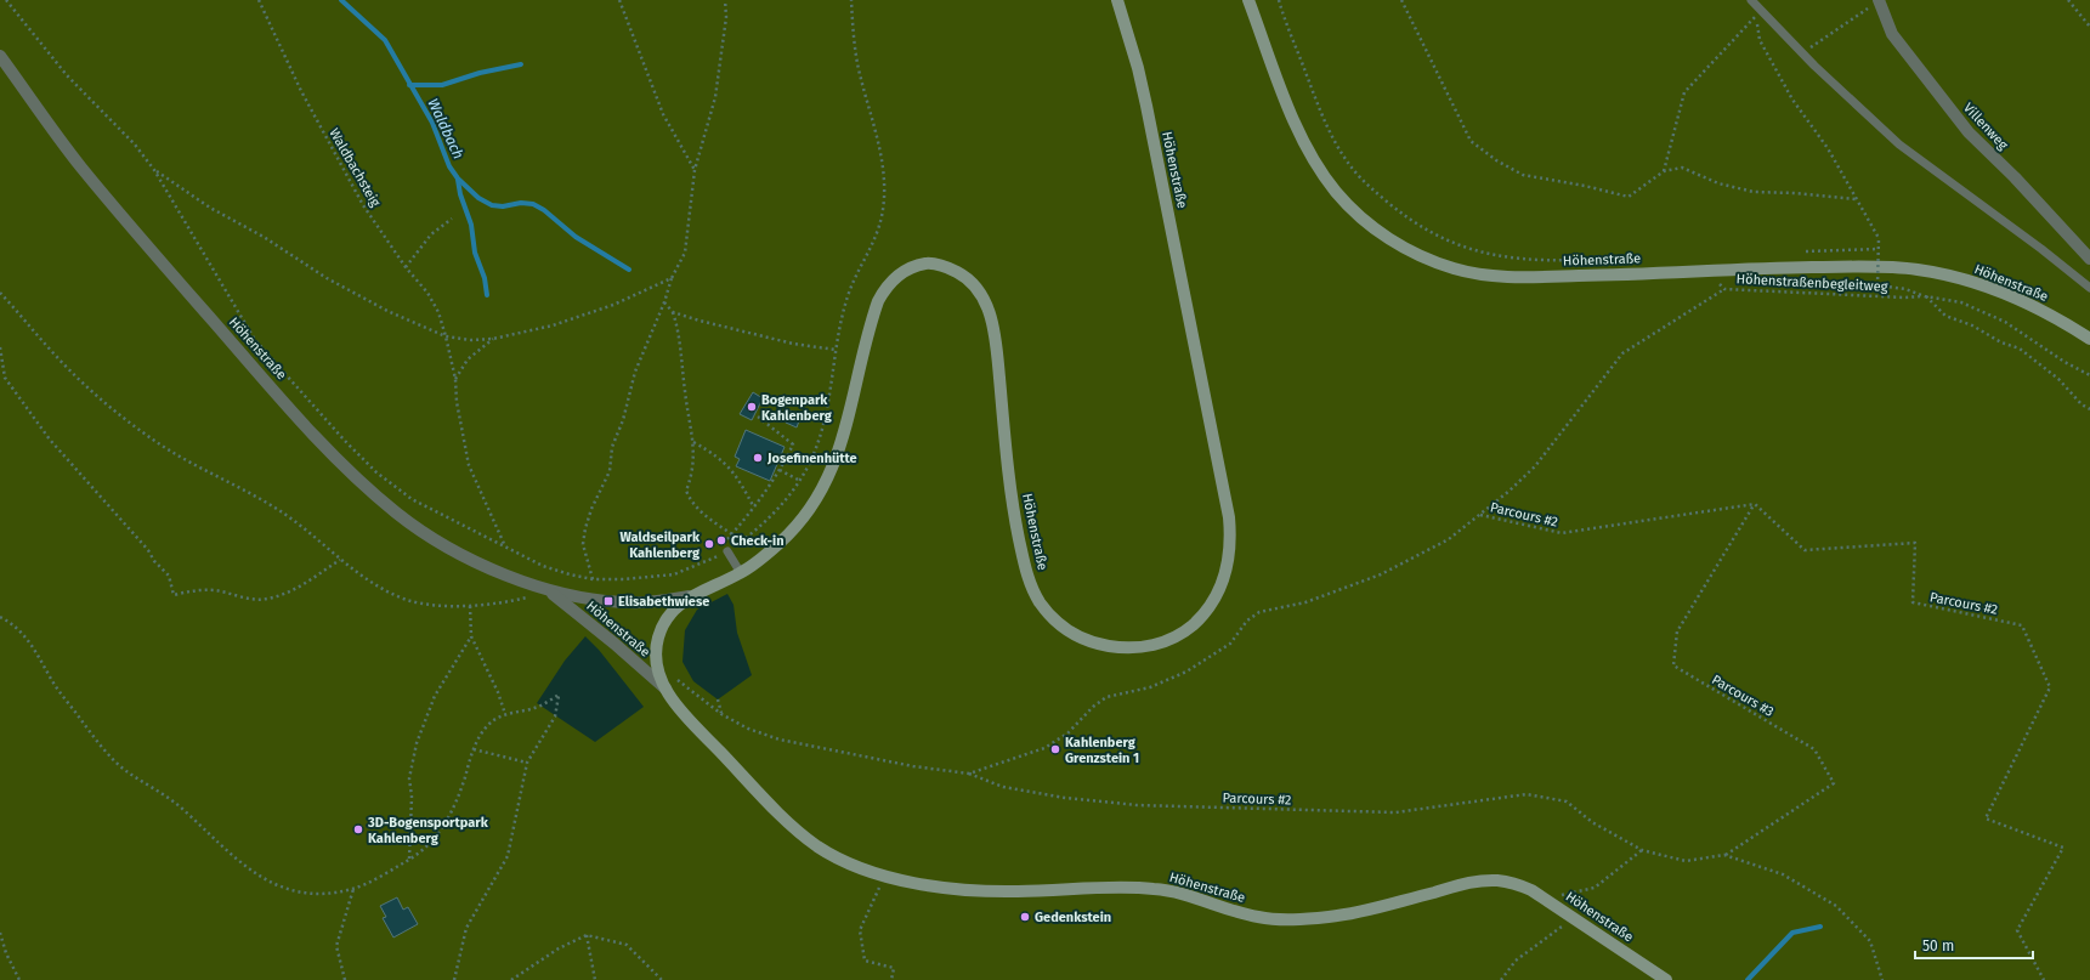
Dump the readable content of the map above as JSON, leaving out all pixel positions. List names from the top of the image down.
{
  "streets": {
    "street": ["Villenweg", "Höhenstraße"],
    "path": [
      "Waldbachsteig",
      "Höhenstraßenbegleitweg",
      "Parcours #2",
      "Parcours #3"
    ]
  },
  "crossings": [
    ["Höhenstraße", "Höhenstraßenbegleitweg"],
    ["Parcours #2", "Parcours #3"]
  ],
  "water": ["Waldbach"],
  "places": {
    "other": [
      "Bogenpark Kahlenberg",
      "Josefinenhütte",
      "Check-in",
      "Waldseilpark Kahlenberg",
      "Kahlenberg Grenzstein 1",
      "3D-Bogensportpark Kahlenberg",
      "Gedenkstein"
    ],
    "transit": ["Elisabethwiese"]
  },
  "scale_bar": "50 m"
}
